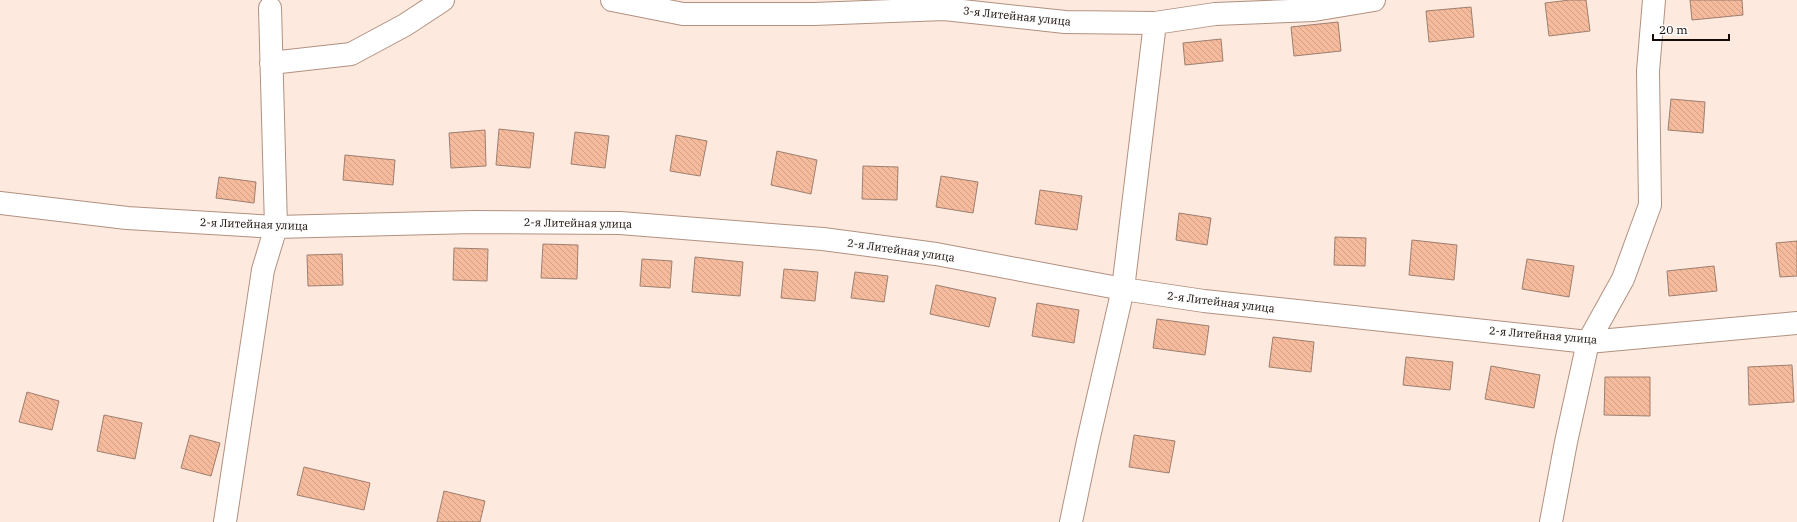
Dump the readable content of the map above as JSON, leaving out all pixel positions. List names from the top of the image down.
{
  "streets": {
    "street": ["3-я Литейная улица", "2-я Литейная улица"]
  },
  "scale_bar": "20 m"
}
